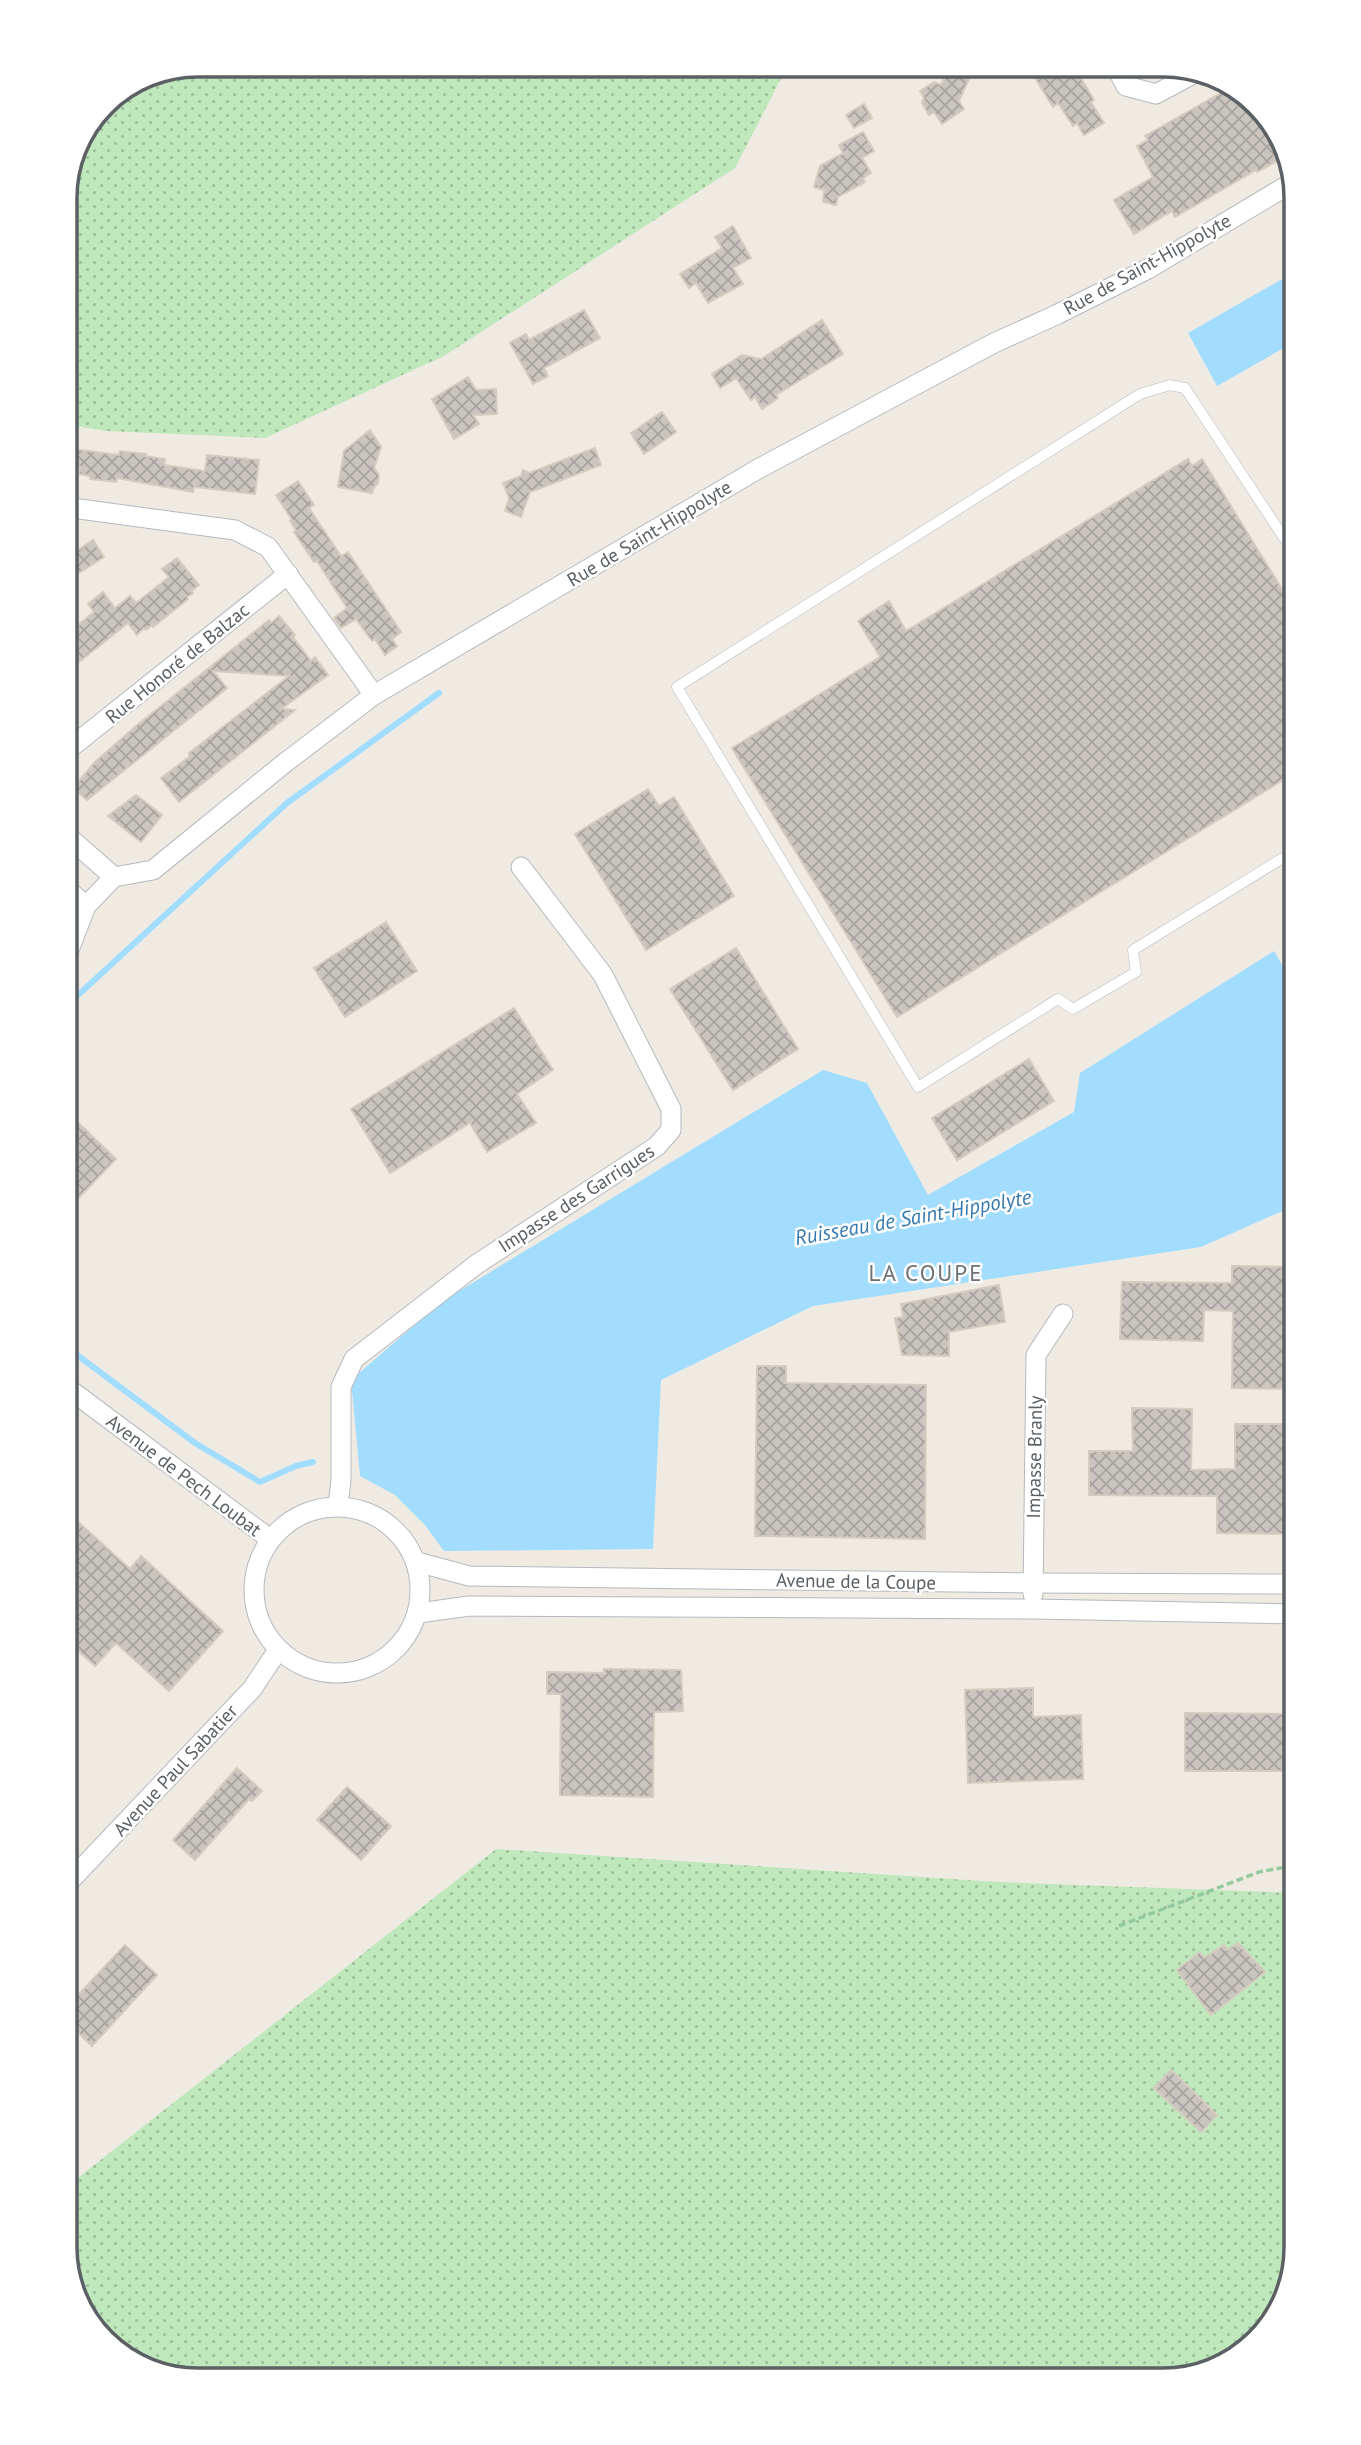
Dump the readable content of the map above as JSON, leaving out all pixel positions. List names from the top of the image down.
{
  "streets": {
    "street": [
      "Rue de Saint-Hippolyte",
      "Rue Honoré de Balzac",
      "Impasse des Garrigues",
      "Impasse Branly",
      "Avenue de Pech Loubat",
      "Avenue de la Coupe",
      "Avenue Paul Sabatier"
    ]
  },
  "crossings": [
    ["Impasse des Garrigues", "Avenue de Pech Loubat"],
    ["Impasse des Garrigues", "Avenue de la Coupe"],
    ["Impasse des Garrigues", "Avenue Paul Sabatier"],
    ["Impasse Branly", "Avenue de la Coupe"],
    ["Avenue de Pech Loubat", "Avenue de la Coupe"],
    ["Avenue de Pech Loubat", "Avenue Paul Sabatier"],
    ["Avenue de la Coupe", "Avenue Paul Sabatier"]
  ],
  "districts": ["LA COUPE"],
  "water": ["Ruisseau de Saint-Hippolyte"]
}
